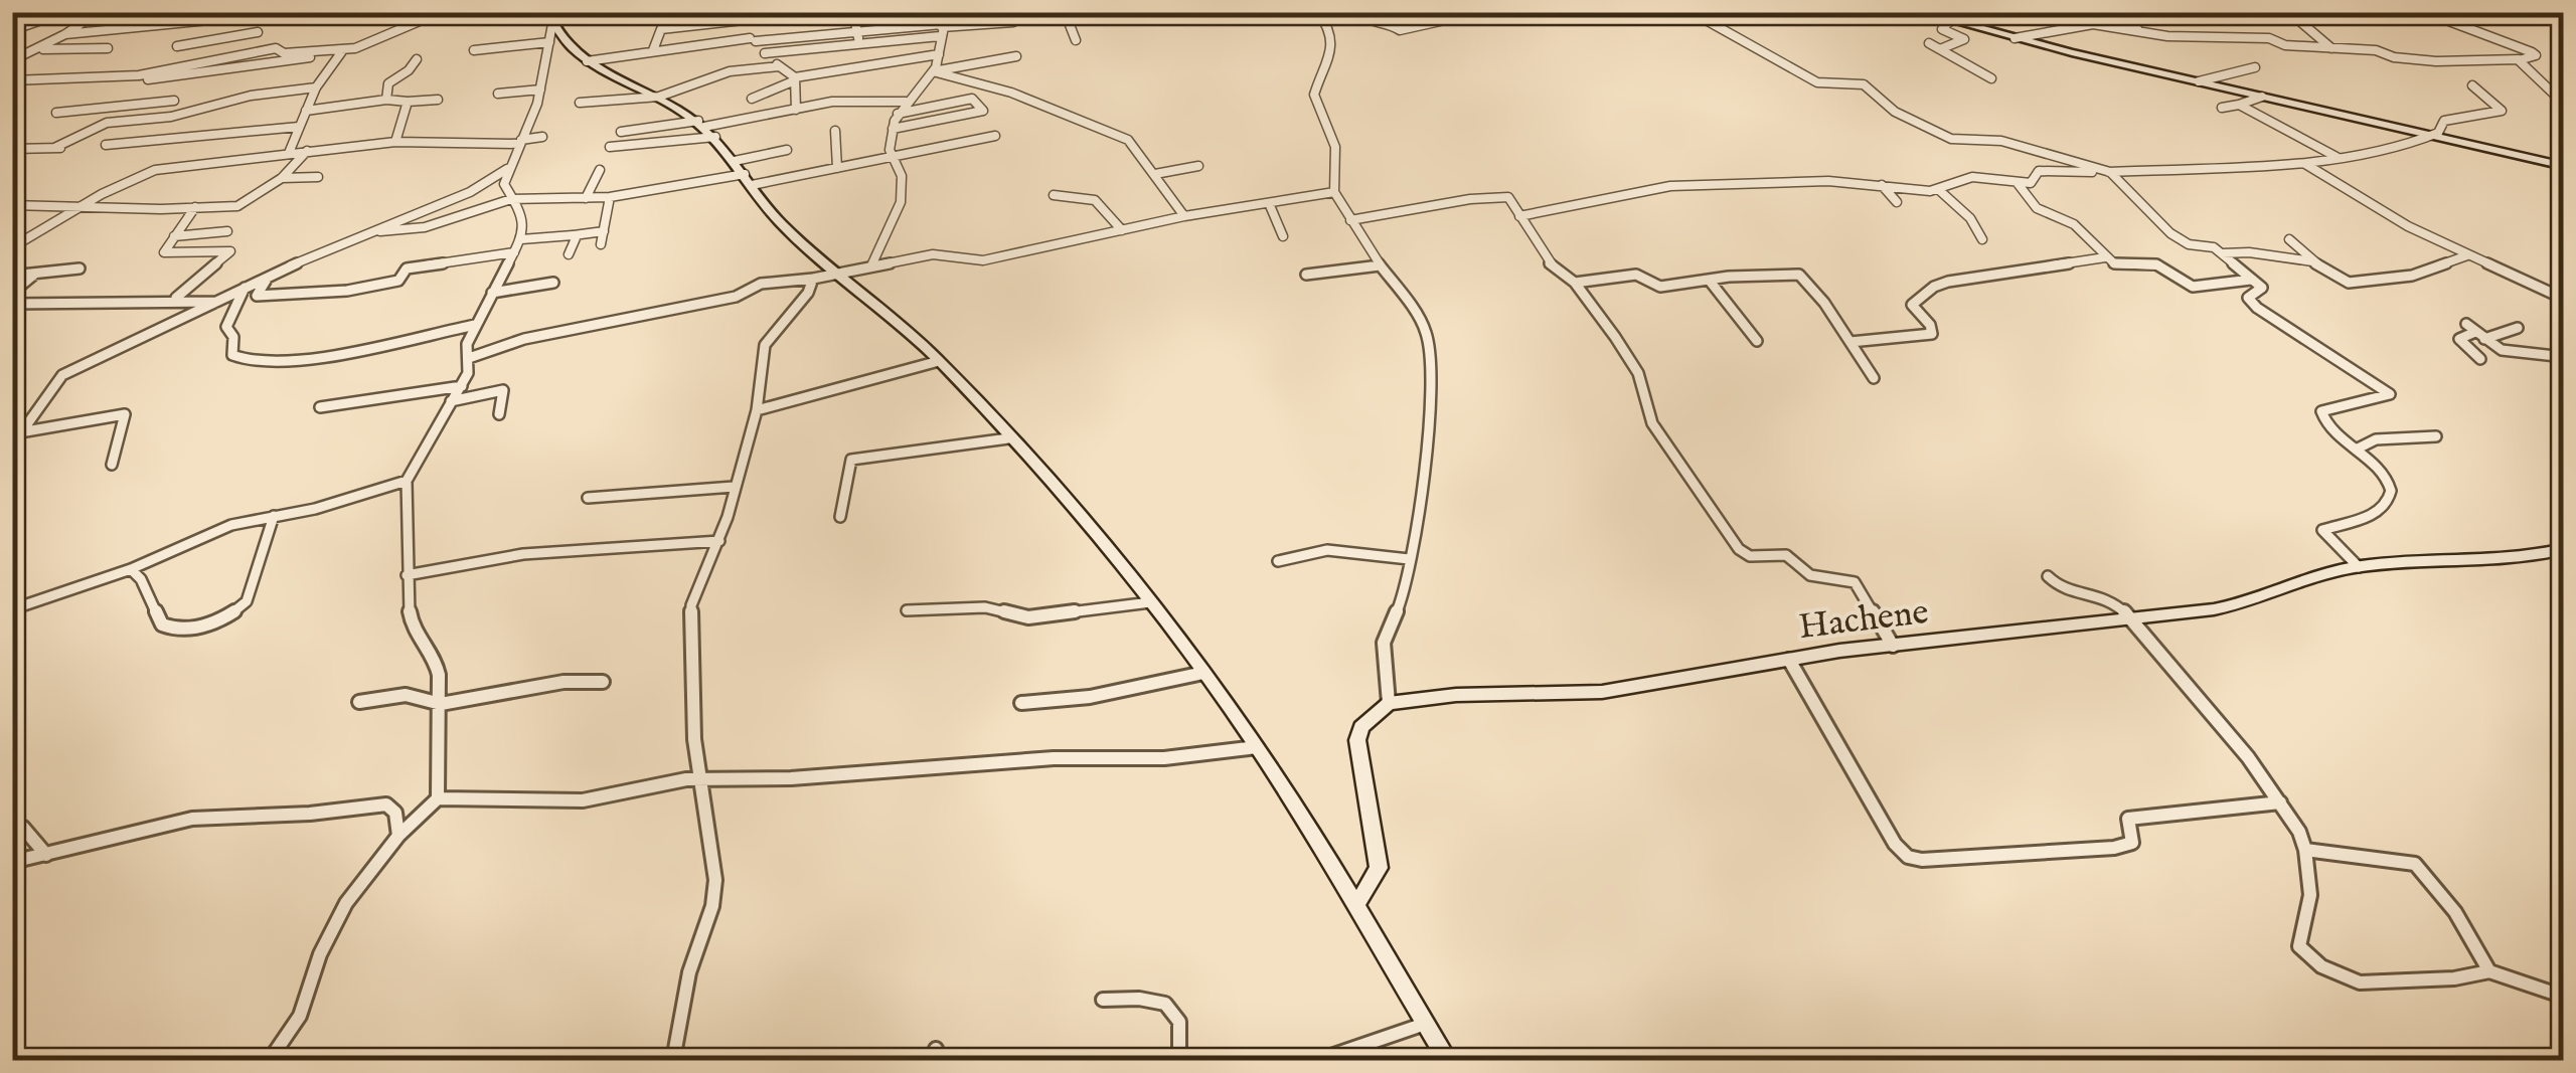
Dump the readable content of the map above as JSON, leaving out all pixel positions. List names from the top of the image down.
{
  "streets": {
    "main road": ["Hachene"]
  }
}
